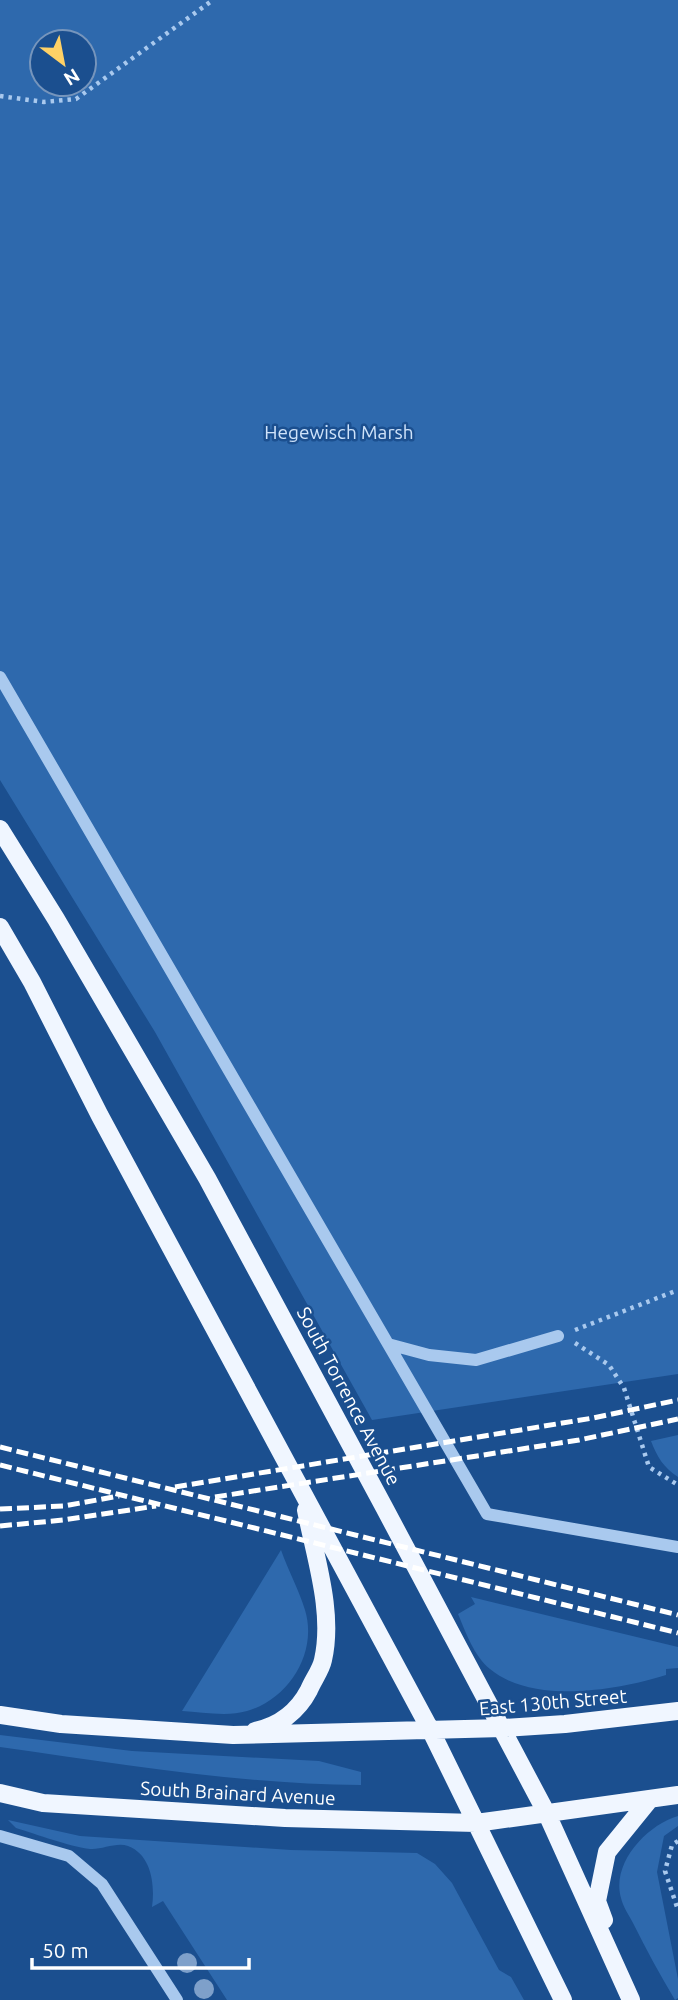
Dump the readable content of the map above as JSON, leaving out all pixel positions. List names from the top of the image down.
{
  "streets": {
    "main road": ["South Torrence Avenue", "East 130th Street", "South Brainard Avenue"]
  },
  "crossings": [
    ["South Torrence Avenue", "East 130th Street"]
  ],
  "parks": ["Hegewisch Marsh"],
  "scale_bar": "50 m",
  "north": "bottom right"
}
